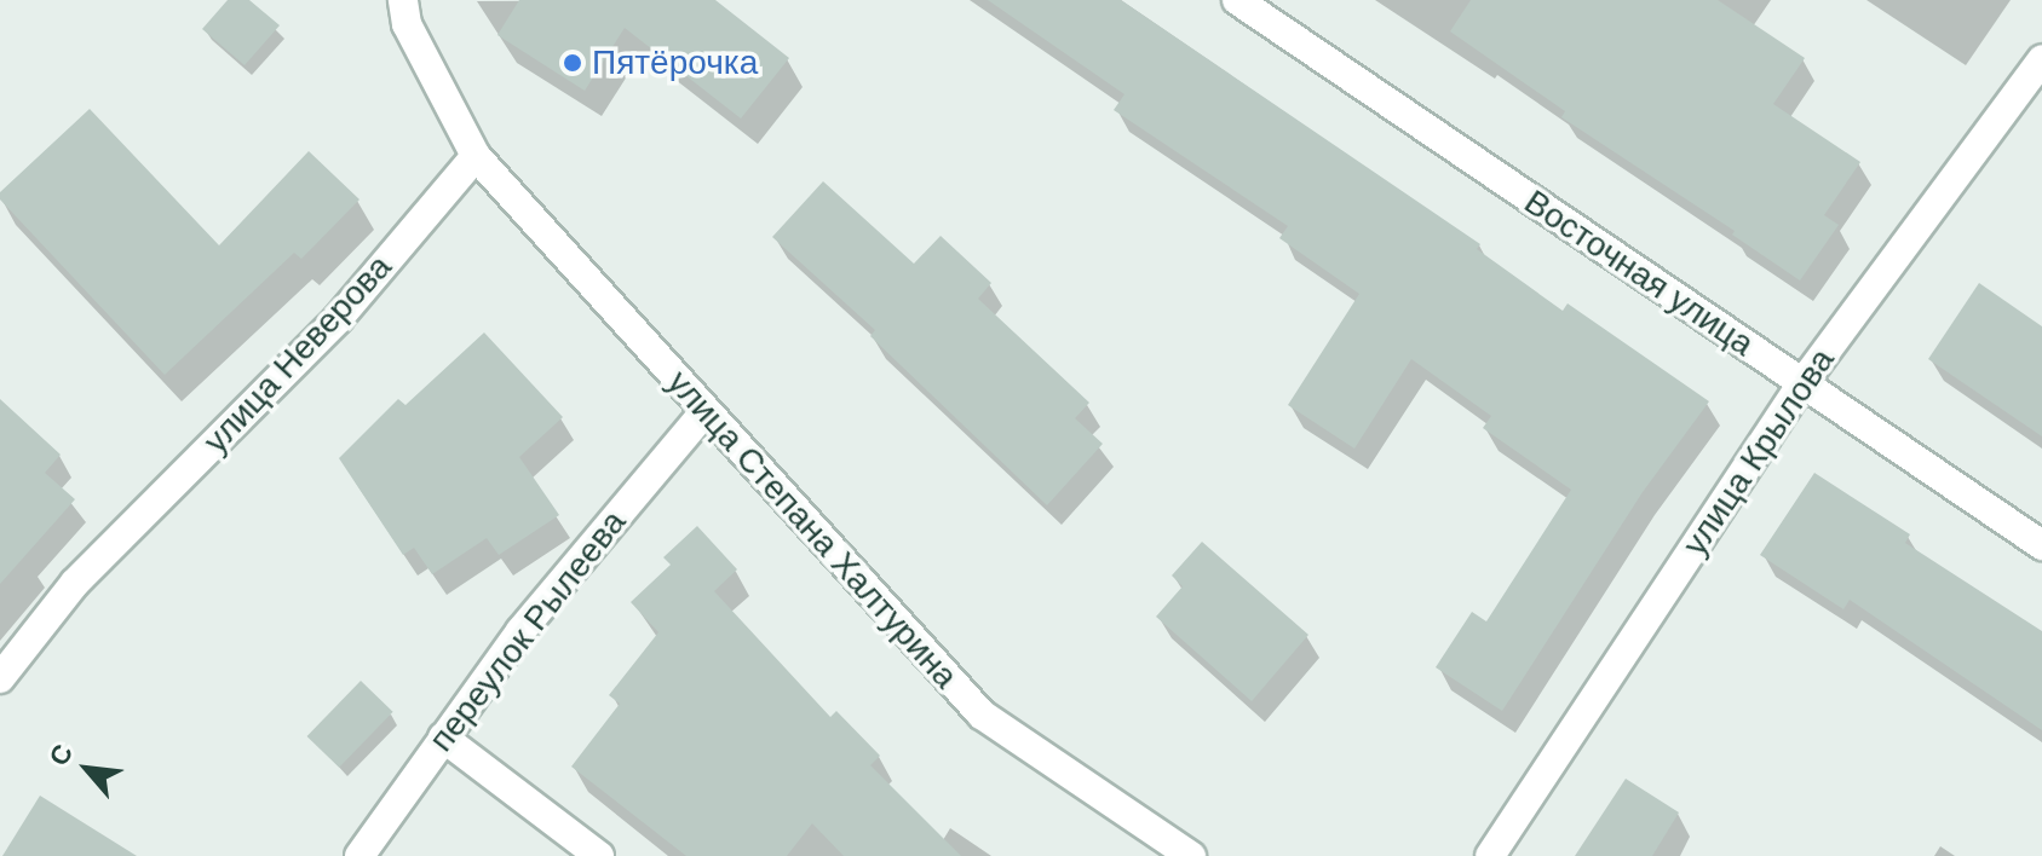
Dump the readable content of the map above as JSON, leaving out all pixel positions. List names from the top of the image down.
{
  "streets": {
    "street": [
      "Восточная улица",
      "улица Неверова",
      "улица Крылова",
      "улица Степана Халтурина",
      "переулок Рылеева"
    ]
  },
  "crossings": [
    ["Восточная улица", "улица Крылова"],
    ["улица Неверова", "улица Степана Халтурина"],
    ["улица Степана Халтурина", "переулок Рылеева"]
  ],
  "places": ["Пятёрочка"],
  "north": "top left"
}
